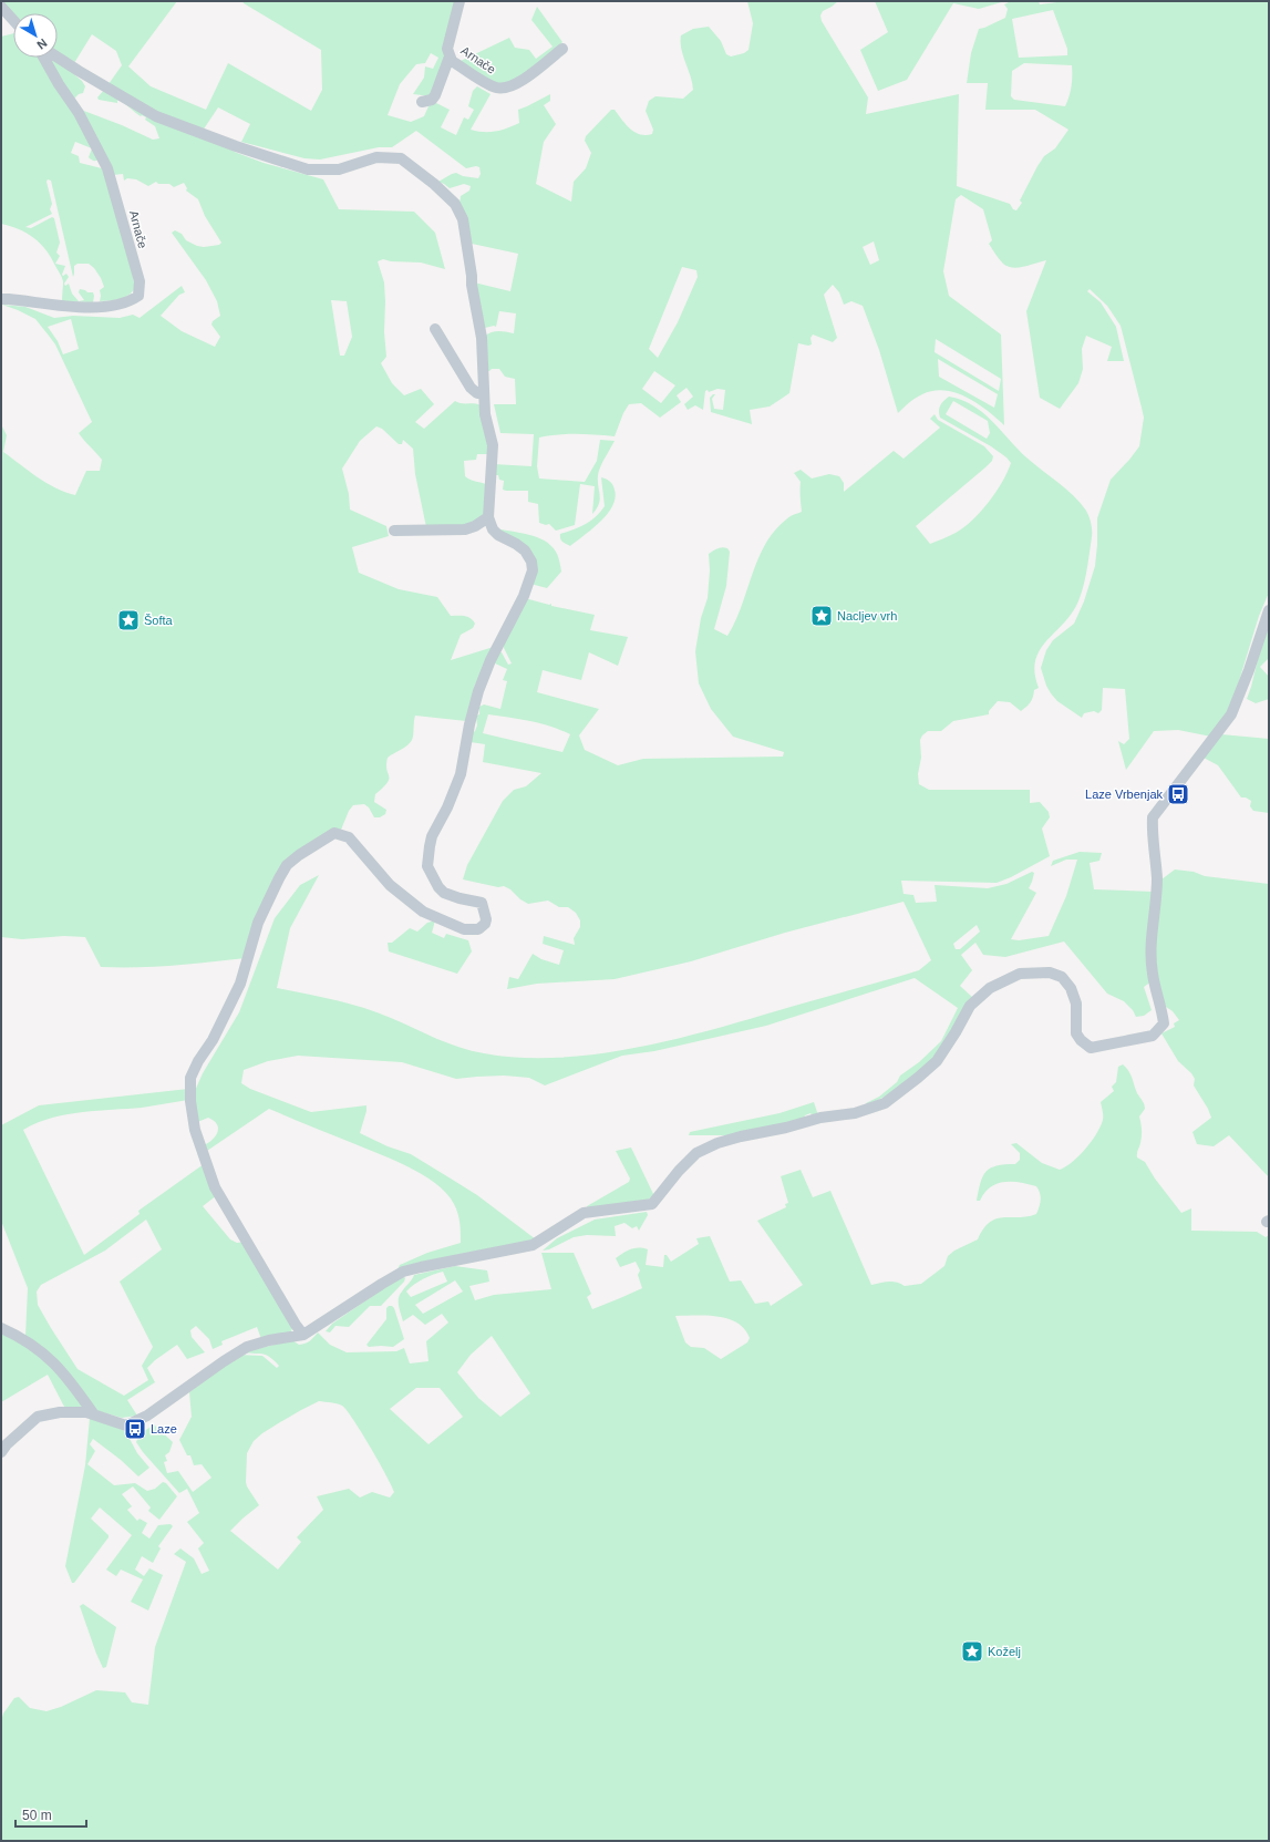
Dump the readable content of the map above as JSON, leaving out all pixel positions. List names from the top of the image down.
{
  "streets": {
    "street": ["Arnače"]
  },
  "places": {
    "place": ["Nacljev vrh", "Šofta", "Koželj"],
    "bus stop": ["Laze Vrbenjak", "Laze"]
  },
  "scale_bar": "50 m",
  "north": "bottom right"
}
